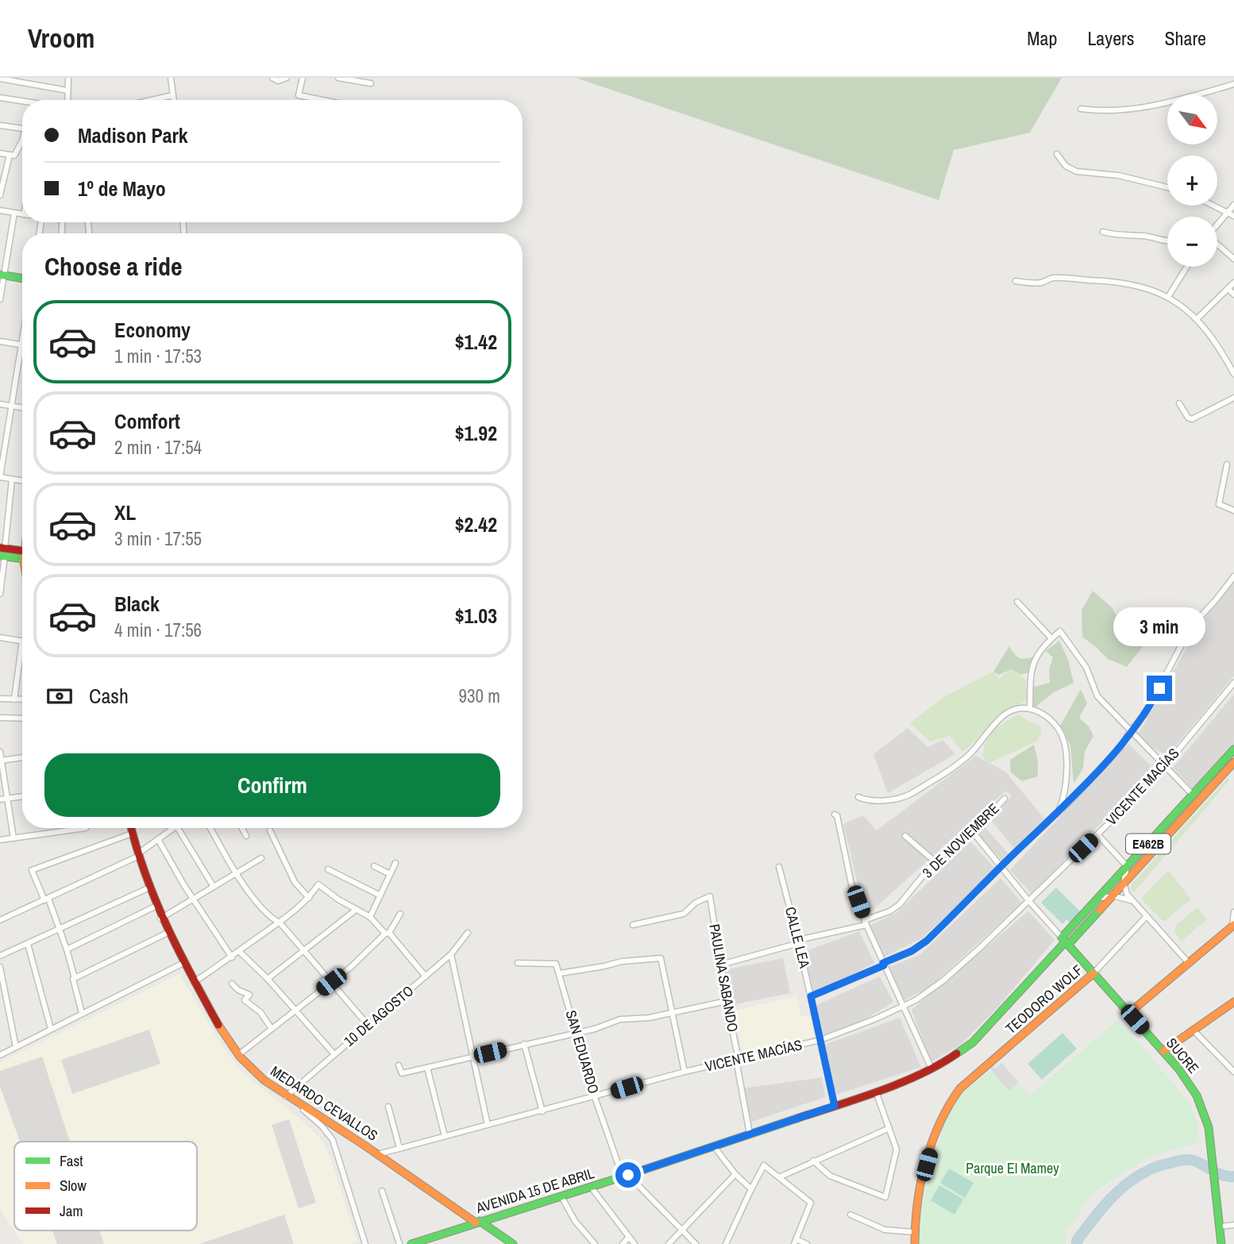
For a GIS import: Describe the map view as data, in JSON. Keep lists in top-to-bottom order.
{
  "streets": {
    "street": [
      "VICENTE MACÍAS",
      "3 DE NOVIEMBRE",
      "E462B",
      "CALLE LEA",
      "PAULINA SABANDO",
      "TEODORO WOLF",
      "10 DE AGOSTO",
      "SAN EDUARDO",
      "SUCRE",
      "MEDARDO CEVALLOS",
      "AVENIDA 15 DE ABRIL"
    ]
  },
  "crossings": [
    ["VICENTE MACÍAS", "CALLE LEA"],
    ["VICENTE MACÍAS", "PAULINA SABANDO"],
    ["VICENTE MACÍAS", "SAN EDUARDO"],
    ["VICENTE MACÍAS", "MEDARDO CEVALLOS"],
    ["3 DE NOVIEMBRE", "CALLE LEA"],
    ["3 DE NOVIEMBRE", "PAULINA SABANDO"],
    ["CALLE LEA", "AVENIDA 15 DE ABRIL"],
    ["PAULINA SABANDO", "AVENIDA 15 DE ABRIL"],
    ["TEODORO WOLF", "SUCRE"],
    ["10 DE AGOSTO", "MEDARDO CEVALLOS"],
    ["SAN EDUARDO", "AVENIDA 15 DE ABRIL"],
    ["SUCRE", "AVENIDA 15 DE ABRIL"],
    ["MEDARDO CEVALLOS", "AVENIDA 15 DE ABRIL"]
  ],
  "parks": ["Parque El Mamey"],
  "legend": ["Fast", "Slow", "Jam"],
  "north": "bottom right",
  "page": {
    "header": "Vroom",
    "nav": ["Map", "Layers", "Share"],
    "map_buttons": ["+", "−"],
    "banner": ["Madison Park", "1º de Mayo"],
    "heading": "Choose a ride",
    "list": [
      {
        "name": "Economy",
        "note": "1 min · 17:53",
        "value": "$1.42"
      },
      {
        "name": "Comfort",
        "note": "2 min · 17:54",
        "value": "$1.92"
      },
      {
        "name": "XL",
        "note": "3 min · 17:55",
        "value": "$2.42"
      },
      {
        "name": "Black",
        "note": "4 min · 17:56",
        "value": "$1.03"
      }
    ],
    "bubble": "3 min",
    "pay": ["Cash", "930 m"],
    "buttons": "Confirm"
  }
}
